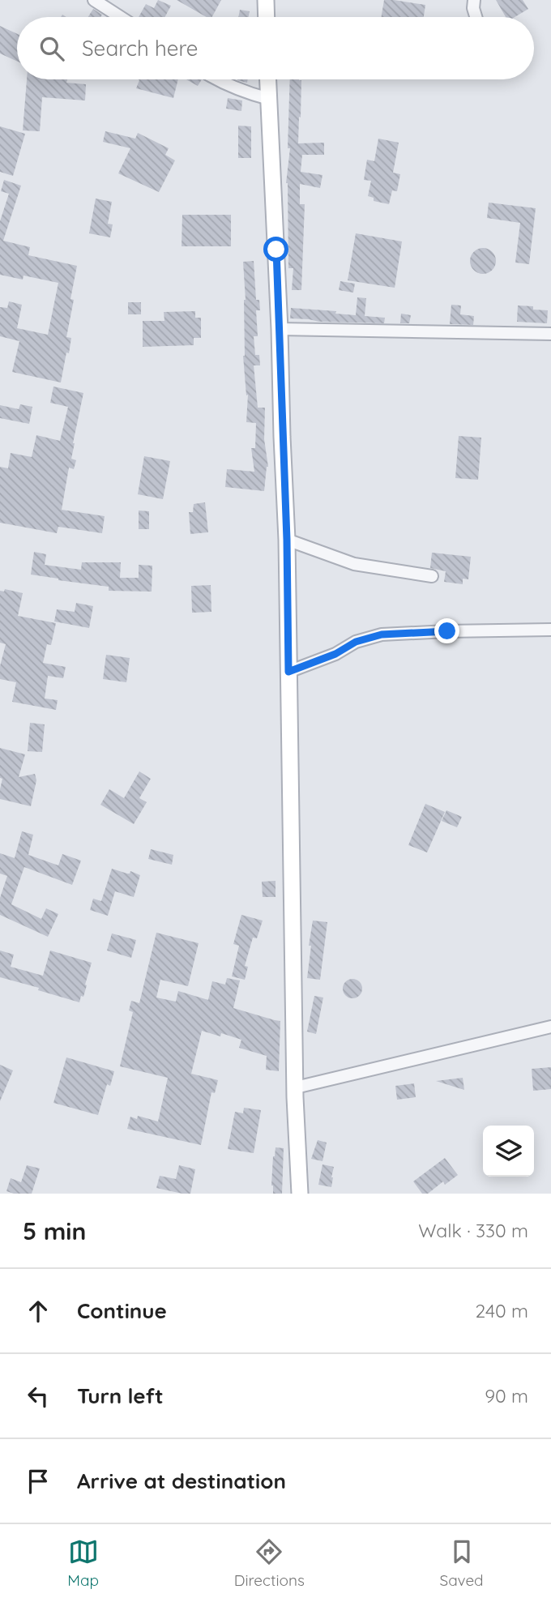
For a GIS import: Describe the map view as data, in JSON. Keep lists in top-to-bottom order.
{
  "page": {
    "search": "Search here",
    "heading": ["5 min", "Walk · 330 m"],
    "list": [
      ["Continue", "240 m"],
      ["Turn left", "90 m"],
      "Arrive at destination"
    ],
    "nav": ["Map", "Directions", "Saved"]
  }
}
